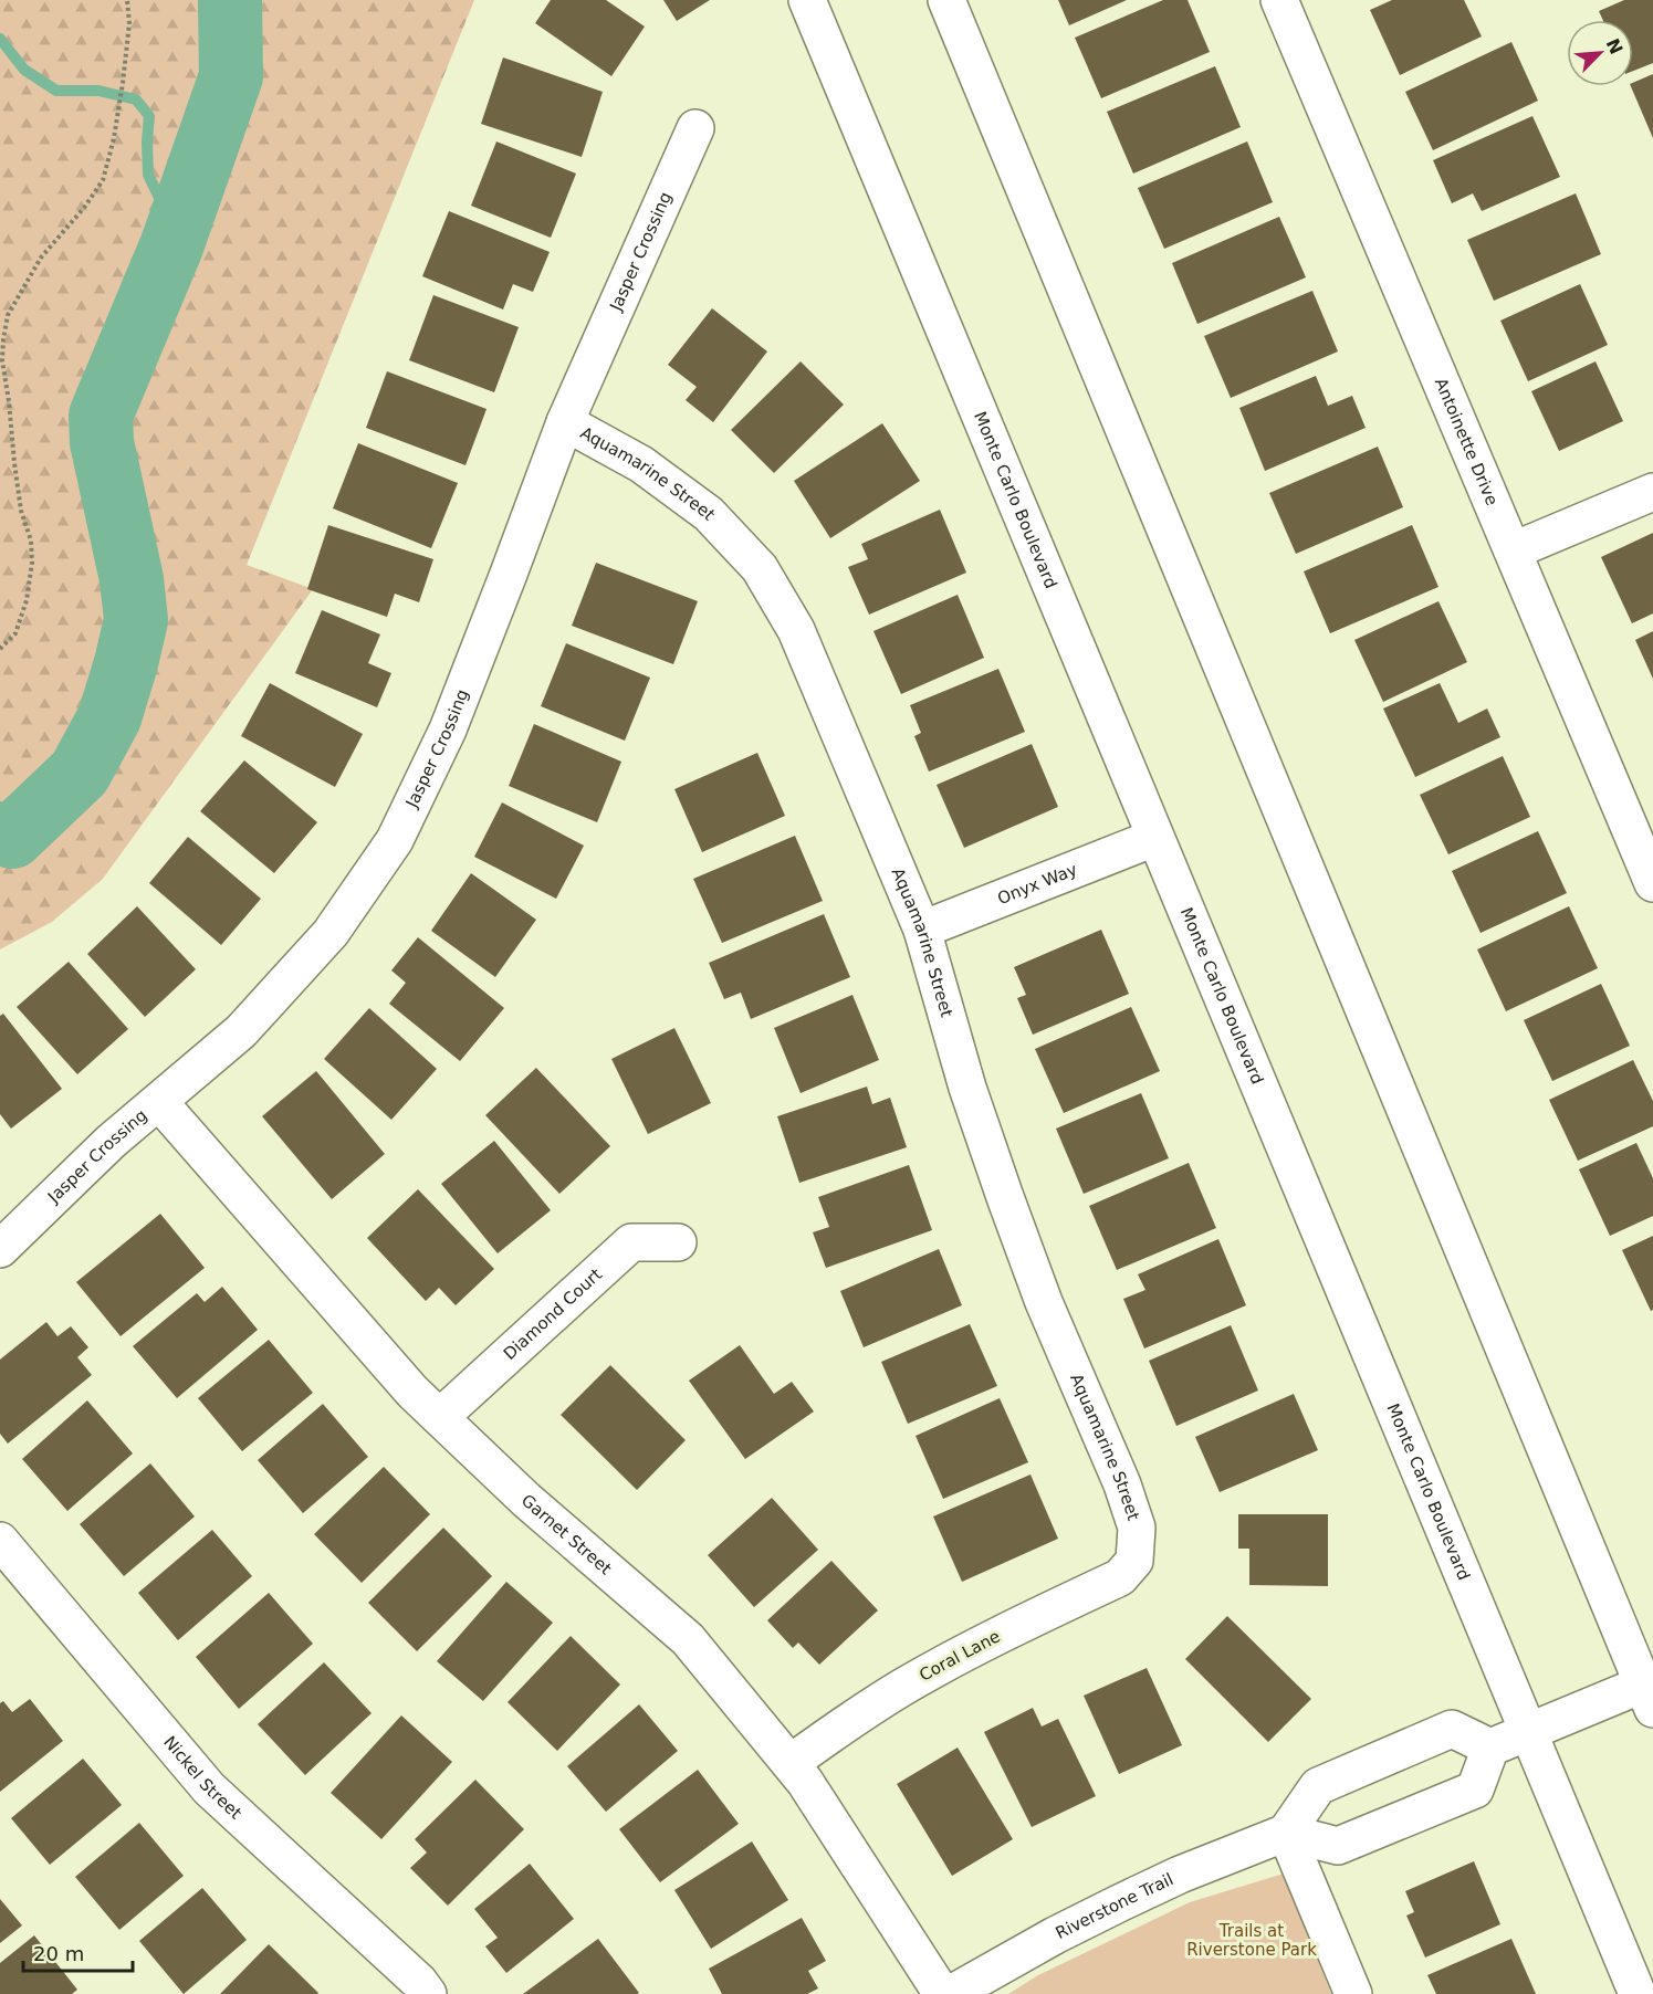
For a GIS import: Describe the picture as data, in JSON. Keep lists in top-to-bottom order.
{
  "streets": {
    "street": [
      "Jasper Crossing",
      "Antoinette Drive",
      "Aquamarine Street",
      "Monte Carlo Boulevard",
      "Onyx Way",
      "Diamond Court",
      "Garnet Street",
      "Coral Lane",
      "Nickel Street",
      "Riverstone Trail"
    ]
  },
  "crossings": [
    ["Jasper Crossing", "Aquamarine Street"],
    ["Jasper Crossing", "Garnet Street"],
    ["Aquamarine Street", "Onyx Way"],
    ["Aquamarine Street", "Coral Lane"],
    ["Monte Carlo Boulevard", "Onyx Way"],
    ["Diamond Court", "Garnet Street"],
    ["Garnet Street", "Coral Lane"]
  ],
  "parks": ["Trails at Riverstone Park"],
  "scale_bar": "20 m",
  "north": "top right"
}
